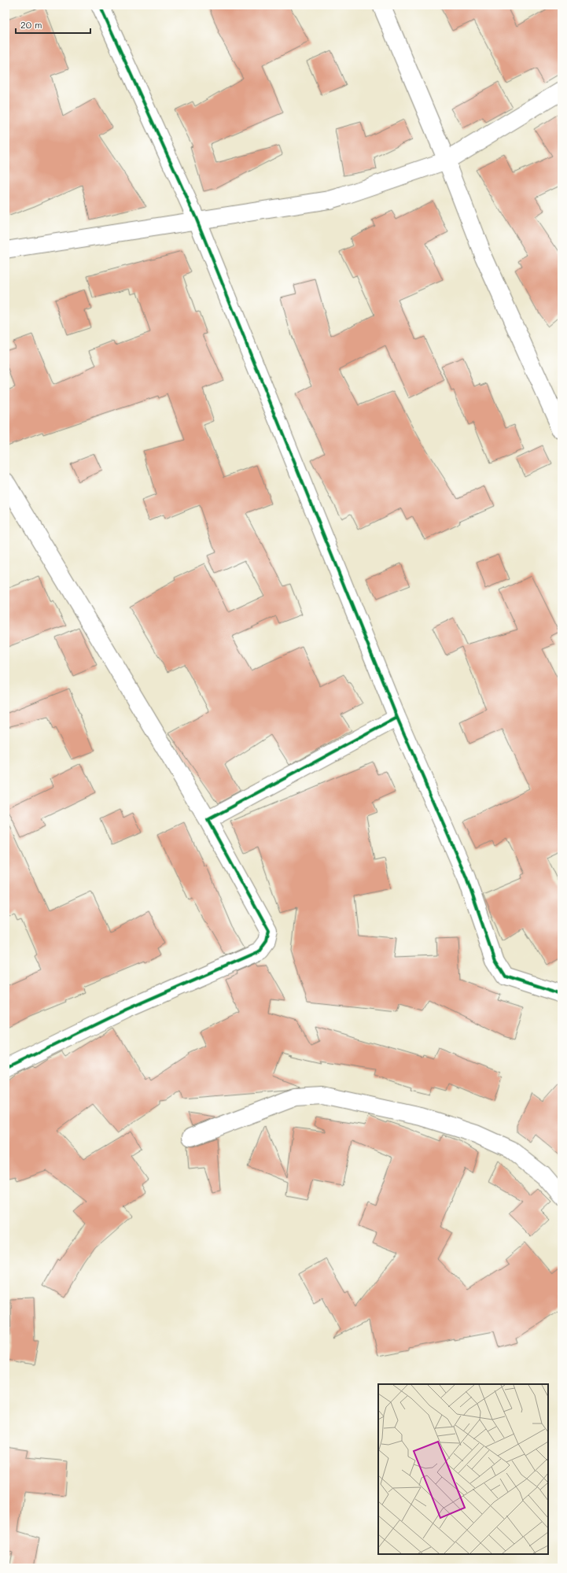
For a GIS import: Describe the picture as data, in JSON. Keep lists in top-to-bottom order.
{
  "scale_bar": "20 m"
}
